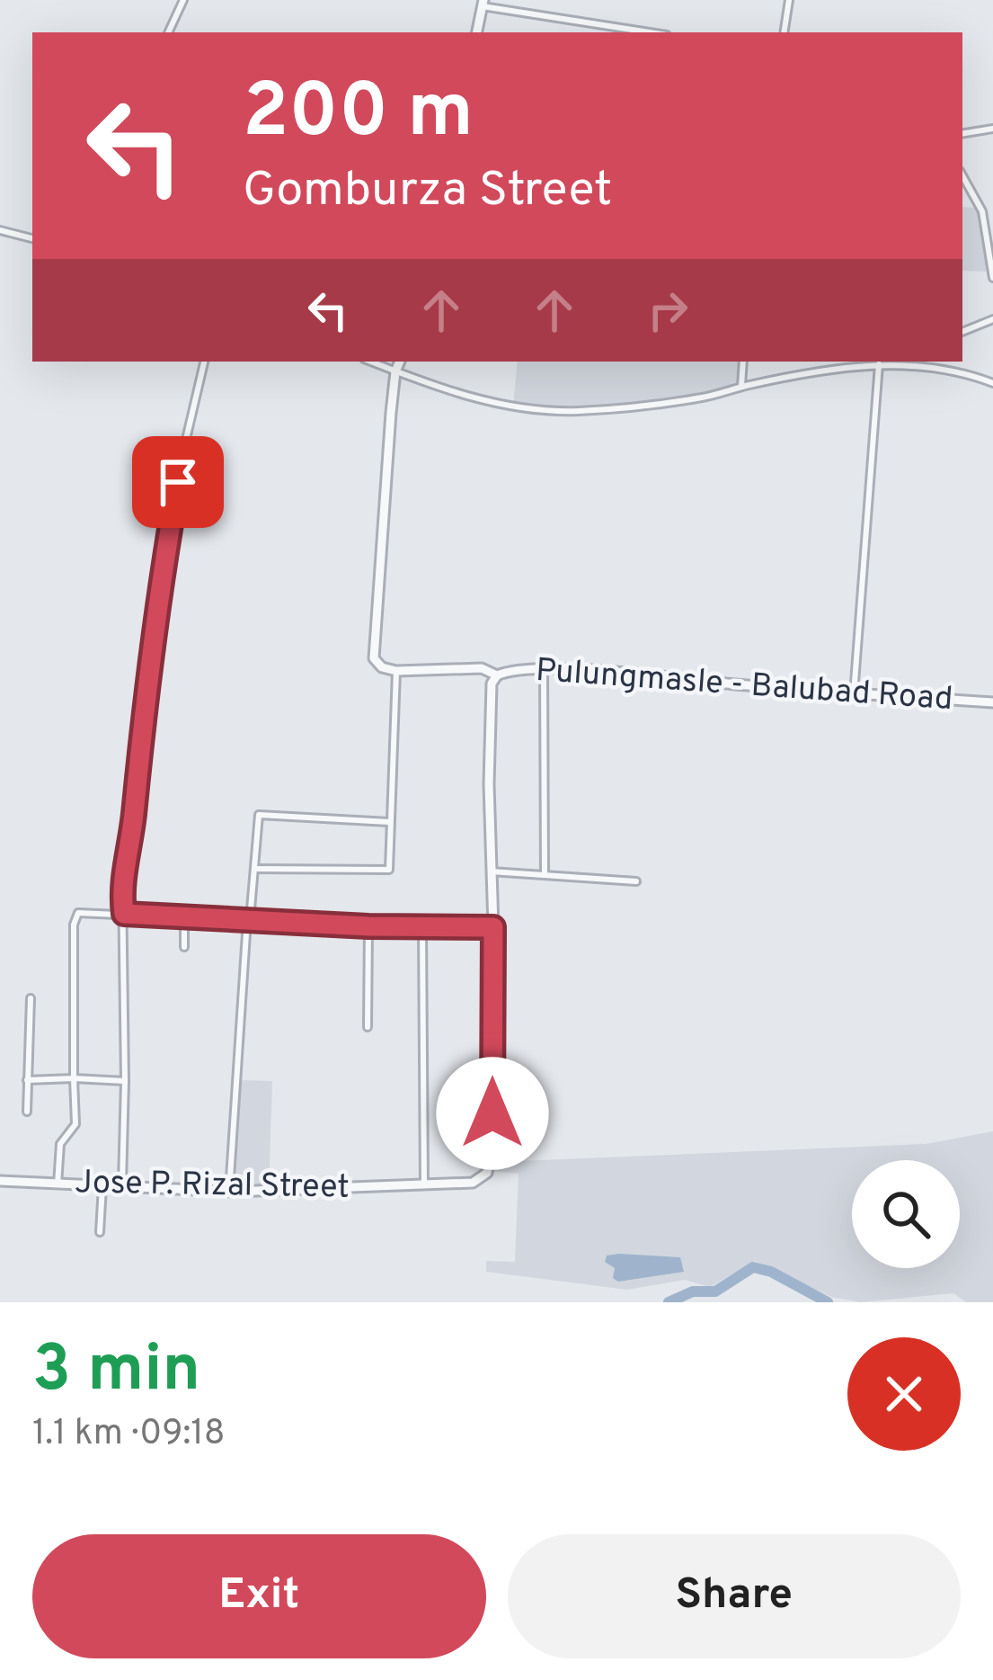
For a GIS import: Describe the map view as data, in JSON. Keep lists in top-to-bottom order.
{
  "streets": {
    "street": ["Pulungmasle - Balubad Road", "Jose P. Rizal Street"]
  },
  "crossings": [
    ["Pulungmasle - Balubad Road", "Jose P. Rizal Street"]
  ],
  "page": {
    "turn": ["200 m", "Gomburza Street"],
    "heading": ["3 min", "1.1 km · 09:18"],
    "buttons": ["Exit", "Share"]
  }
}
